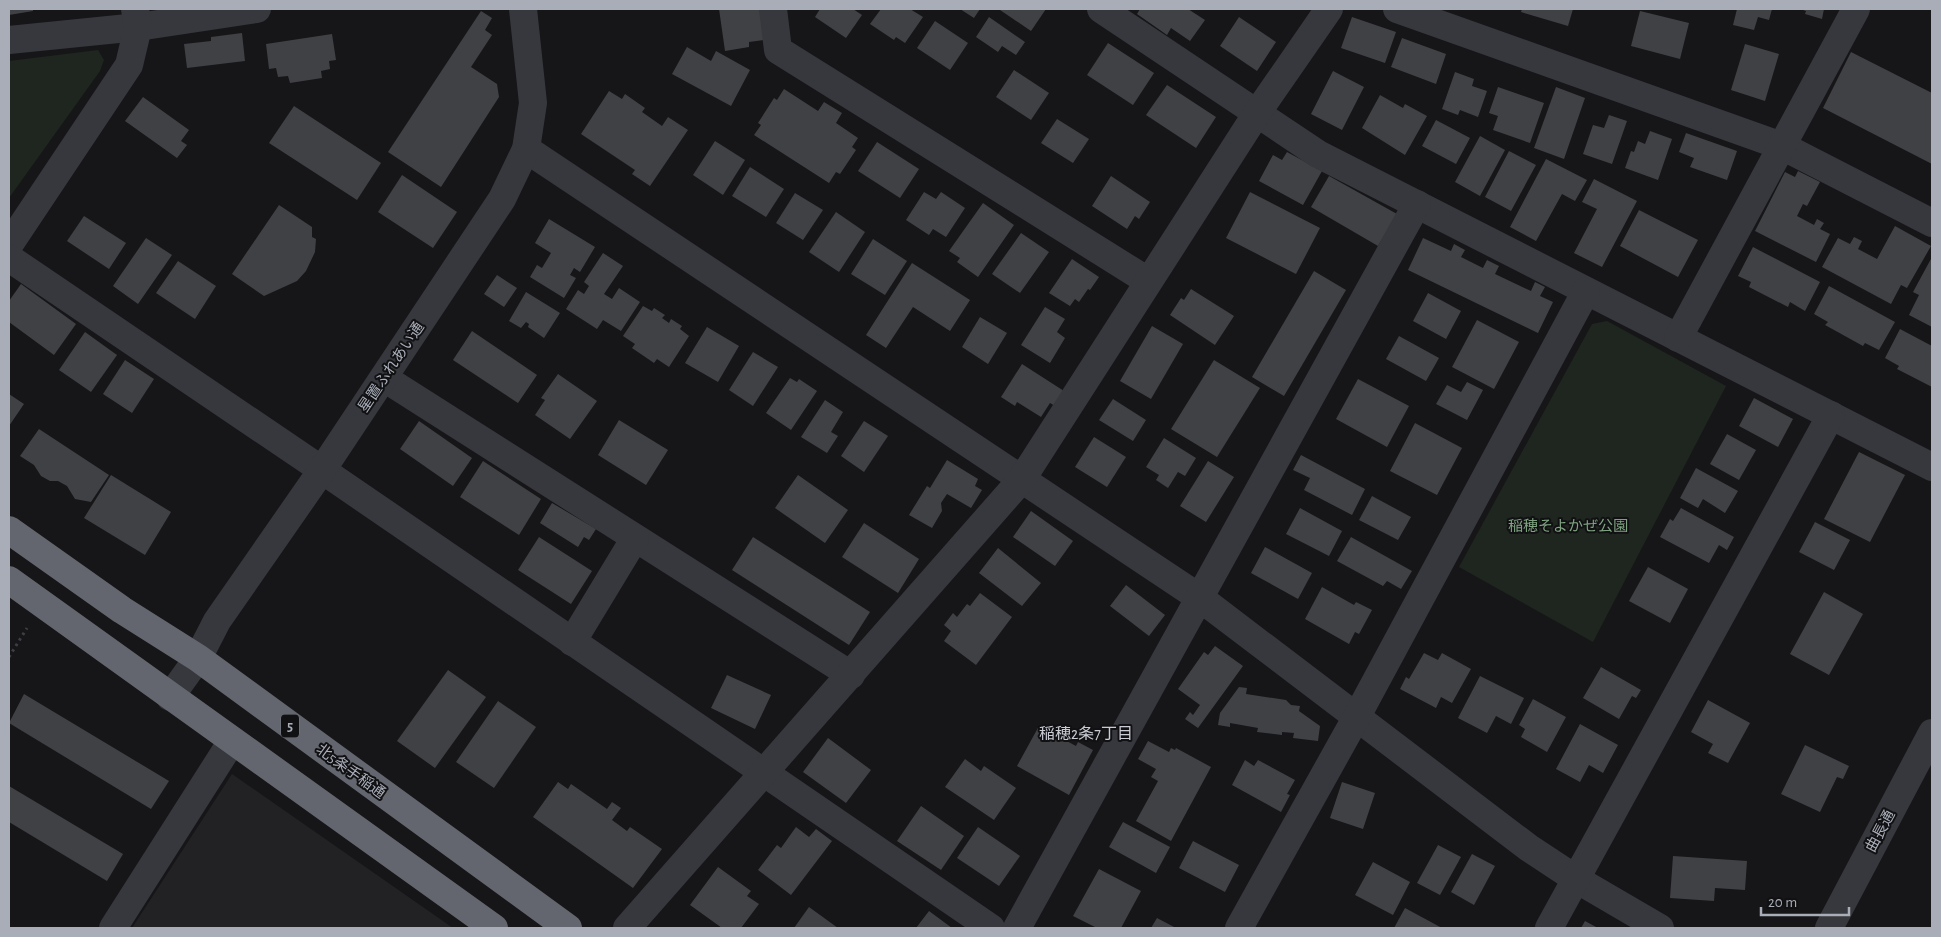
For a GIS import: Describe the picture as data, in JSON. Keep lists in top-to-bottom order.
{
  "streets": {
    "highway": ["5", "北5条手稲通"],
    "street": ["星置ふれあい通", "曲長通"]
  },
  "crossings": [
    ["星置ふれあい通", "北5条手稲通"]
  ],
  "districts": ["稲穂2条7丁目"],
  "parks": ["稲穂そよかぜ公園"],
  "scale_bar": "20 m"
}
